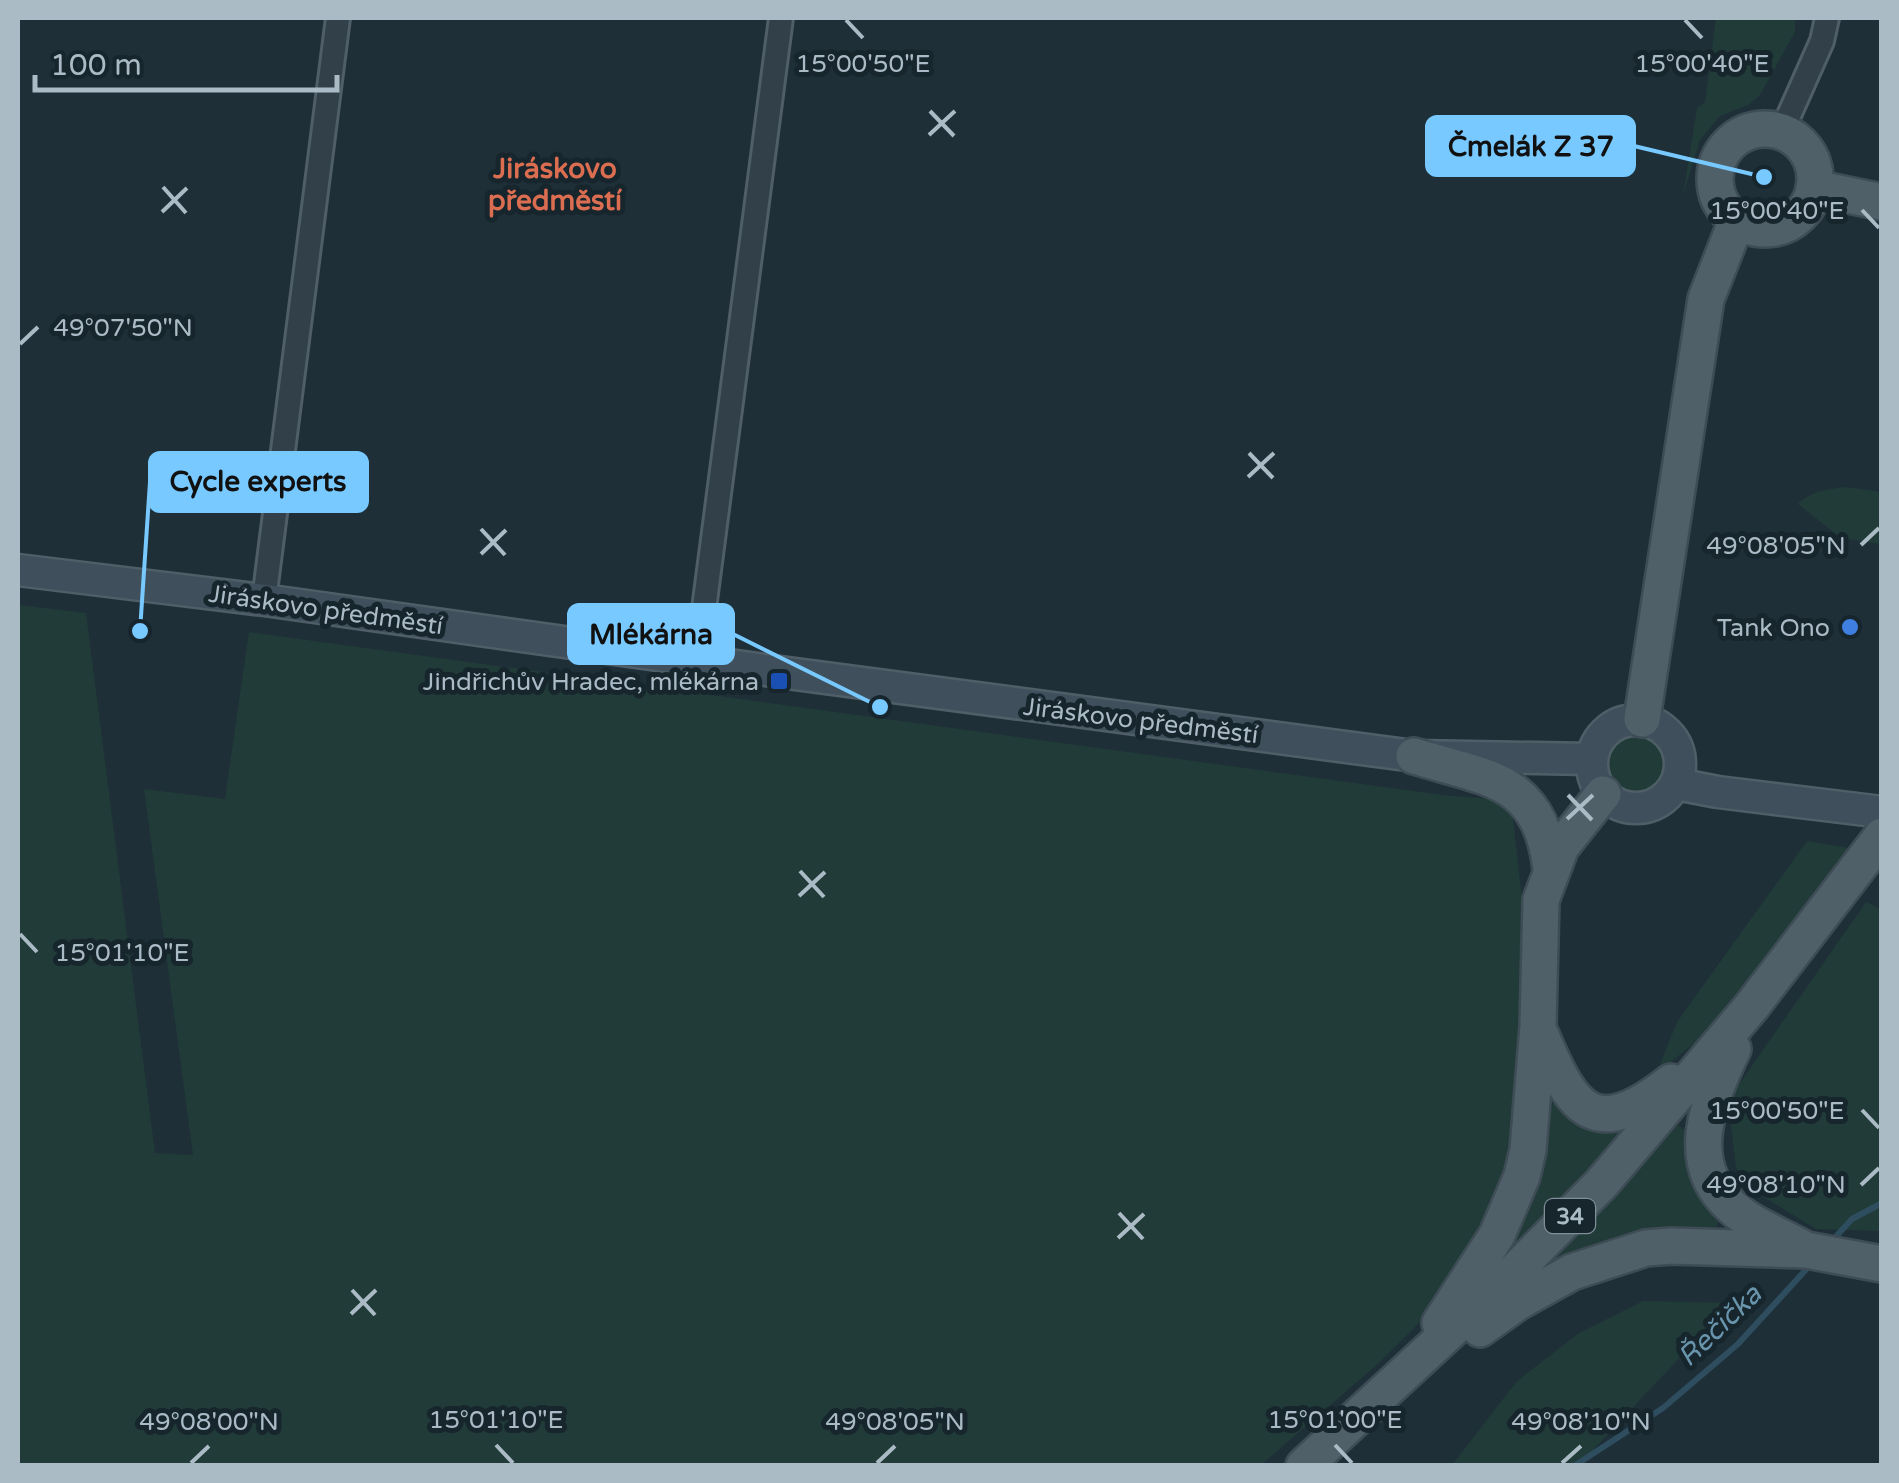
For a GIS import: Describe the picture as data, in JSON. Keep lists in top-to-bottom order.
{
  "streets": {
    "main road": ["Jiráskovo předměstí", "34"]
  },
  "districts": ["Jiráskovo předměstí"],
  "water": ["Řečička"],
  "places": {
    "other": [
      "Čmelák Z 37",
      "Tank Ono",
      "Cycle experts",
      "Mlékárna"
    ],
    "transit": ["Jindřichův Hradec, mlékárna"]
  },
  "scale_bar": "100 m",
  "coordinates": [
    "15°00'50\"E",
    "15°00'40\"E",
    "49°07'50\"N",
    "49°08'05\"N",
    "15°01'10\"E",
    "49°08'10\"N",
    "15°01'00\"E",
    "49°08'00\"N"
  ]
}
